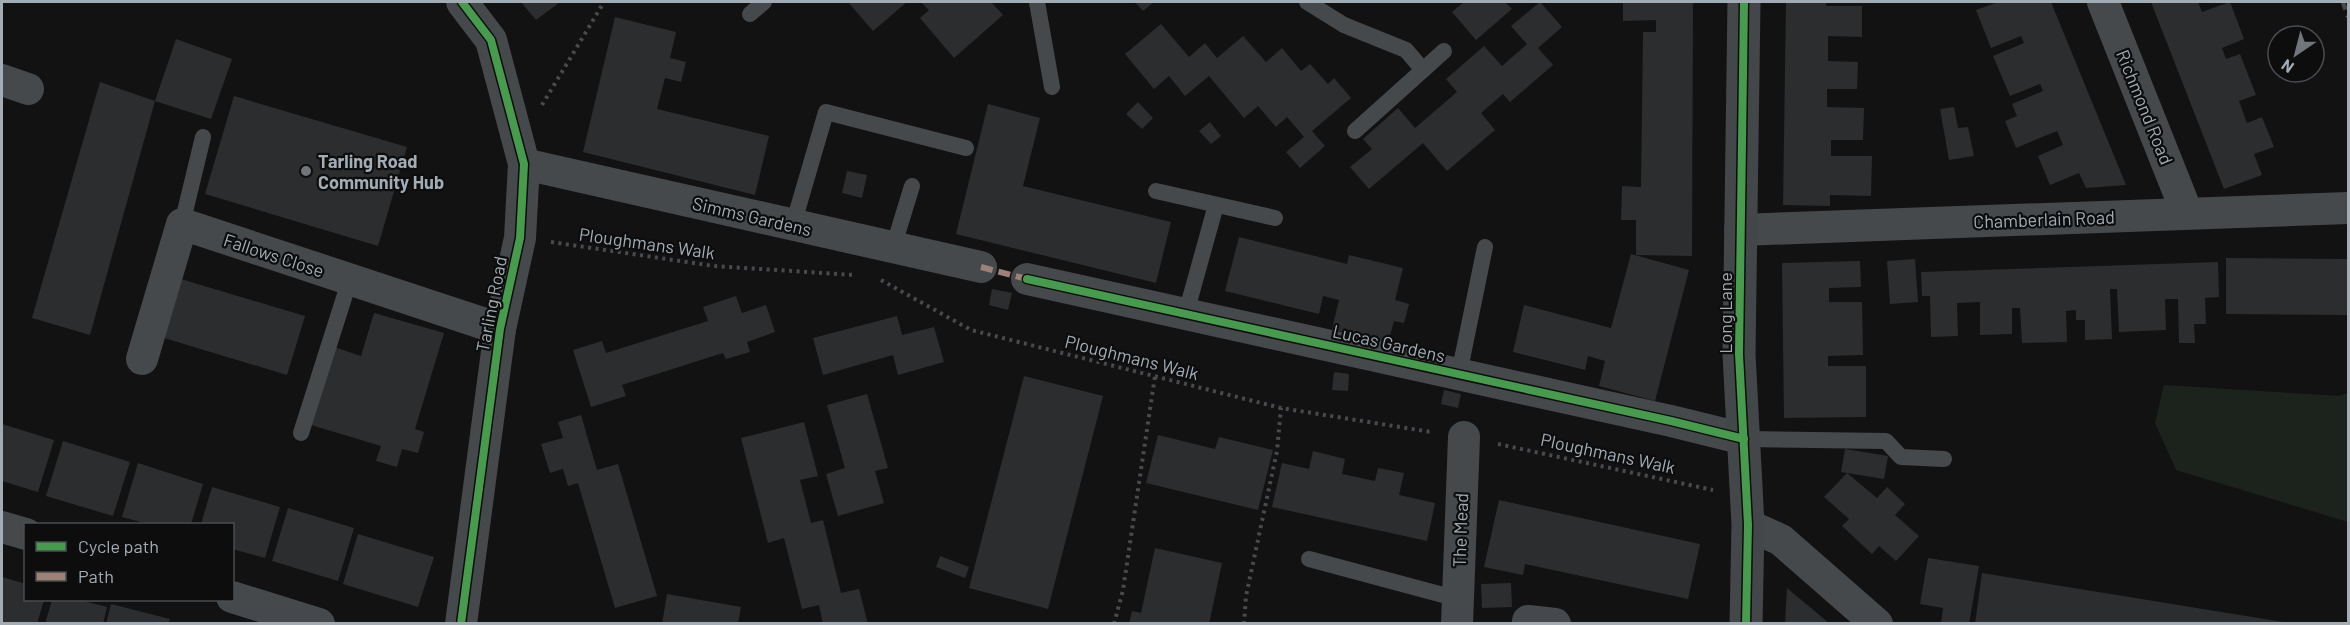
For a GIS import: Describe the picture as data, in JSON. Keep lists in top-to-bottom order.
{
  "streets": {
    "street": [
      "Richmond Road",
      "Simms Gardens",
      "Chamberlain Road",
      "Fallows Close",
      "Tarling Road",
      "Long Lane",
      "Lucas Gardens",
      "The Mead"
    ],
    "path": ["Ploughmans Walk"]
  },
  "crossings": [
    ["Richmond Road", "Chamberlain Road"],
    ["Simms Gardens", "Tarling Road"],
    ["Chamberlain Road", "Long Lane"],
    ["Ploughmans Walk", "Tarling Road"],
    ["Ploughmans Walk", "Long Lane"],
    ["Ploughmans Walk", "The Mead"],
    ["Fallows Close", "Tarling Road"],
    ["Long Lane", "Lucas Gardens"]
  ],
  "places": ["Tarling Road Community Hub"],
  "legend": ["Cycle path", "Path"],
  "north": "bottom left"
}
